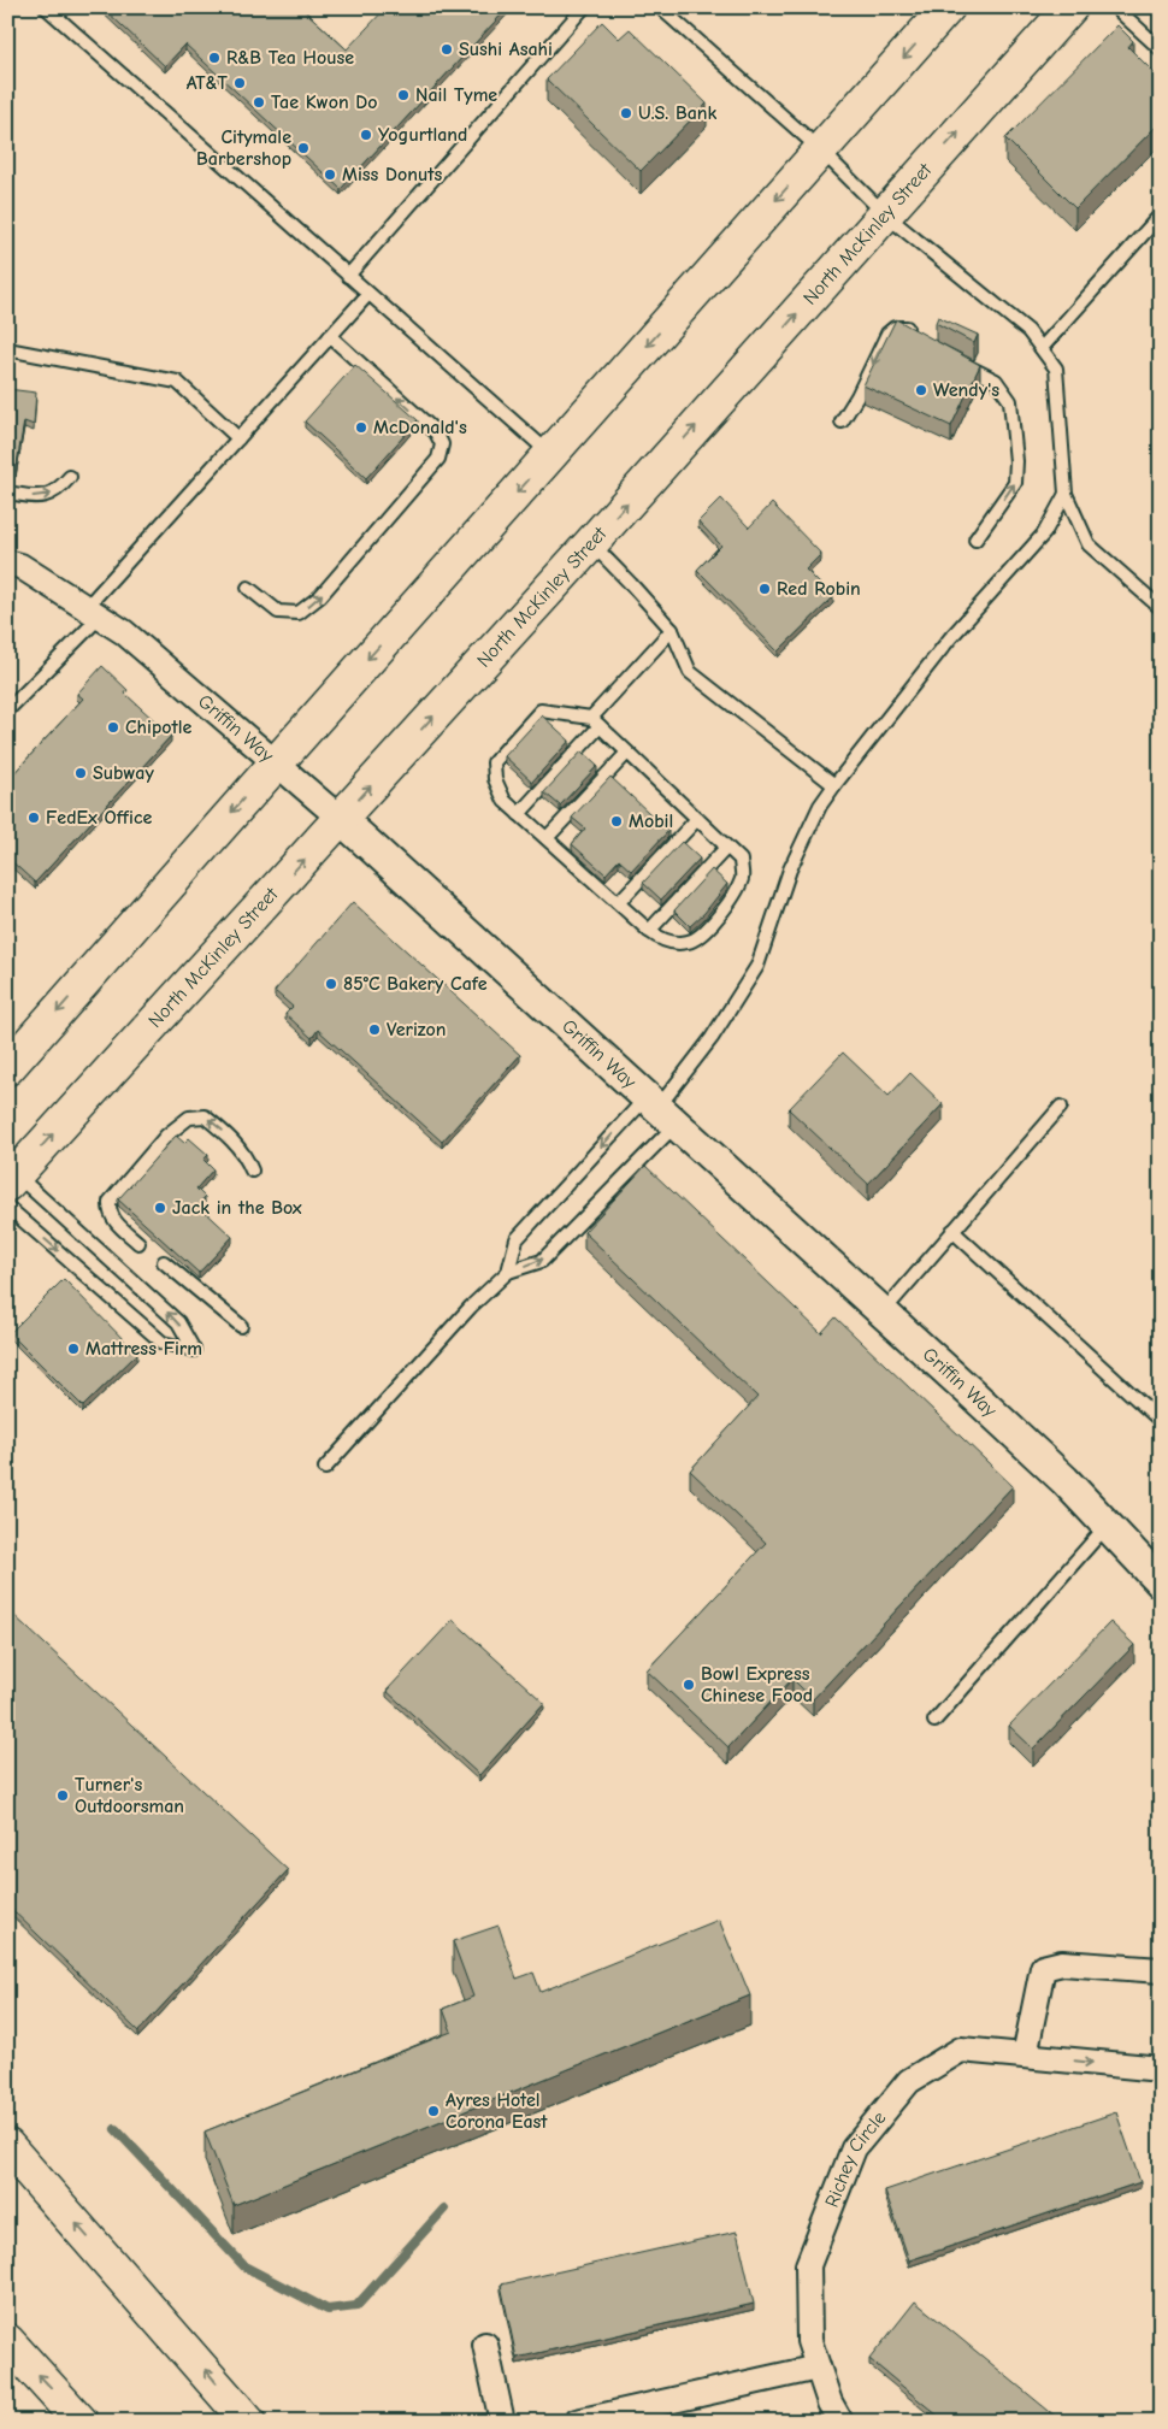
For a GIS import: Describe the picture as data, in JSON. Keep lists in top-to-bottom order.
{
  "streets": {
    "main road": ["North McKinley Street"],
    "street": ["Griffin Way", "Richey Circle"]
  },
  "crossings": [
    ["North McKinley Street", "Griffin Way"]
  ],
  "places": [
    "Sushi Asahi",
    "R&B Tea House",
    "AT&T",
    "Nail Tyme",
    "Tae Kwon Do",
    "U.S. Bank",
    "Yogurtland",
    "Citymale Barbershop",
    "Miss Donuts",
    "Wendy's",
    "McDonald's",
    "Red Robin",
    "Chipotle",
    "Subway",
    "FedEx Office",
    "Mobil",
    "85°C Bakery Cafe",
    "Verizon",
    "Jack in the Box",
    "Mattress Firm",
    "Bowl Express Chinese Food",
    "Turner's Outdoorsman",
    "Ayres Hotel Corona East"
  ]
}
